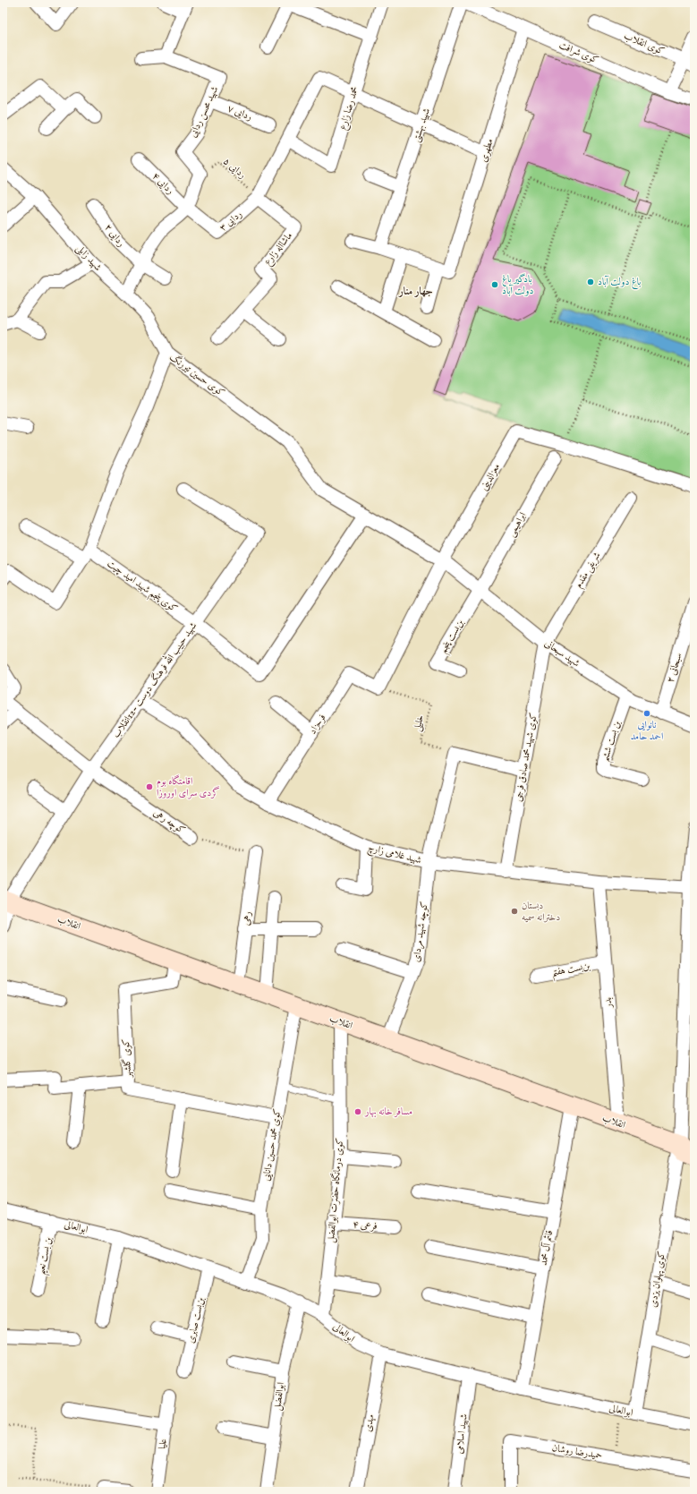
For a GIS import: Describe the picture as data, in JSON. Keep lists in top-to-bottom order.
{
  "streets": {
    "main road": ["انقلاب"],
    "street": [
      "کوی انقلاب",
      "کوی شرافت",
      "محمد رضا زارع",
      "شهید محسن ردایی",
      "ردایی ۷",
      "شهید بهشتی",
      "مطهری",
      "ردایی ۴",
      "ردایی ۳",
      "ردایی ۲",
      "ماشااله زارع",
      "شهید زابلی",
      "کوی حسین تیررنگ",
      "معزالدینی",
      "ابراهیمی",
      "شریفی مقدم",
      "کوی پنجم شهید امید چیت",
      "بن‌بست پنجم",
      "شهید سبحانی",
      "سبحانی ۲",
      "شهید حبیب الله فرهنگ دوست -12انقلاب",
      "فرحزاد",
      "بن بست ششم",
      "کوی شهید محمد صادق فرجی",
      "کوچه رهی",
      "شهید غلامی زارچ",
      "رهی",
      "کوچه شهید مردای",
      "بن‌بست هفتم",
      "بدر",
      "کوی گلشهر",
      "کوی محمد حسین دانایی",
      "کوی درمانگاه حضرت ابوالفضل",
      "فرعی ۴",
      "ابوالعالی",
      "قائم آل محمد",
      "بن بست نعیم",
      "کوی پهلوان یزدی",
      "بن‌بست صابری",
      "ابوالفضل",
      "مهدی",
      "شهید اسلامی",
      "علیا",
      "حمیدرضا روشان"
    ],
    "path": ["ردایی ۵", "خلیلی"]
  },
  "crossings": [
    ["کوی شرافت", "شهید بهشتی"],
    ["کوی شرافت", "مطهری"],
    ["شهید محسن ردایی", "ردایی ۷"],
    ["شهید محسن ردایی", "ردایی ۵"],
    ["ردایی ۵", "ردایی ۳"],
    ["ردایی ۵", "ماشااله زارع"],
    ["ردایی ۴", "ردایی ۳"],
    ["ردایی ۳", "ماشااله زارع"],
    ["شهید زابلی", "کوی حسین تیررنگ"],
    ["کوی حسین تیررنگ", "معزالدینی"],
    ["کوی حسین تیررنگ", "کوی پنجم شهید امید چیت"],
    ["کوی حسین تیررنگ", "شهید سبحانی"],
    ["معزالدینی", "شهید سبحانی"],
    ["معزالدینی", "خلیلی"],
    ["معزالدینی", "فرحزاد"],
    ["ابراهیمی", "بن‌بست پنجم"],
    ["ابراهیمی", "شهید سبحانی"],
    ["شریفی مقدم", "شهید سبحانی"],
    ["شریفی مقدم", "کوی شهید محمد صادق فرجی"],
    ["کوی پنجم شهید امید چیت", "شهید حبیب الله فرهنگ دوست -12انقلاب"],
    ["بن‌بست پنجم", "شهید سبحانی"],
    ["شهید سبحانی", "سبحانی ۲"],
    ["شهید سبحانی", "بن بست ششم"],
    ["شهید سبحانی", "کوی شهید محمد صادق فرجی"],
    ["شهید حبیب الله فرهنگ دوست -12انقلاب", "کوچه رهی"],
    ["شهید حبیب الله فرهنگ دوست -12انقلاب", "شهید غلامی زارچ"],
    ["شهید حبیب الله فرهنگ دوست -12انقلاب", "انقلاب"],
    ["خلیلی", "فرحزاد"],
    ["خلیلی", "کوچه شهید مردای"],
    ["فرحزاد", "شهید غلامی زارچ"],
    ["کوی شهید محمد صادق فرجی", "شهید غلامی زارچ"],
    ["کوچه رهی", "رهی"],
    ["شهید غلامی زارچ", "کوچه شهید مردای"],
    ["شهید غلامی زارچ", "بدر"],
    ["شهید غلامی زارچ", "کوی پهلوان یزدی"],
    ["رهی", "انقلاب"],
    ["انقلاب", "کوچه شهید مردای"],
    ["انقلاب", "بدر"],
    ["انقلاب", "کوی گلشهر"],
    ["انقلاب", "کوی محمد حسین دانایی"],
    ["انقلاب", "کوی درمانگاه حضرت ابوالفضل"],
    ["انقلاب", "قائم آل محمد"],
    ["انقلاب", "کوی پهلوان یزدی"],
    ["بن‌بست هفتم", "بدر"],
    ["کوی گلشهر", "کوی محمد حسین دانایی"],
    ["کوی محمد حسین دانایی", "ابوالعالی"],
    ["کوی درمانگاه حضرت ابوالفضل", "فرعی ۴"],
    ["کوی درمانگاه حضرت ابوالفضل", "ابوالعالی"],
    ["ابوالعالی", "قائم آل محمد"],
    ["ابوالعالی", "بن بست نعیم"],
    ["ابوالعالی", "کوی پهلوان یزدی"],
    ["ابوالعالی", "بن‌بست صابری"],
    ["ابوالعالی", "ابوالفضل"],
    ["ابوالعالی", "مهدی"],
    ["ابوالعالی", "شهید اسلامی"]
  ],
  "districts": ["جهار منار"],
  "places": [
    "باغ دولت آباد",
    "بادگیر باغ دولت آباد",
    "نانوایی احمد حامد",
    "اقامتگاه بوم گردی سرای اوروزا",
    "دبستان دخترانه سمیه",
    "مسافر خانه بهار"
  ]
}
